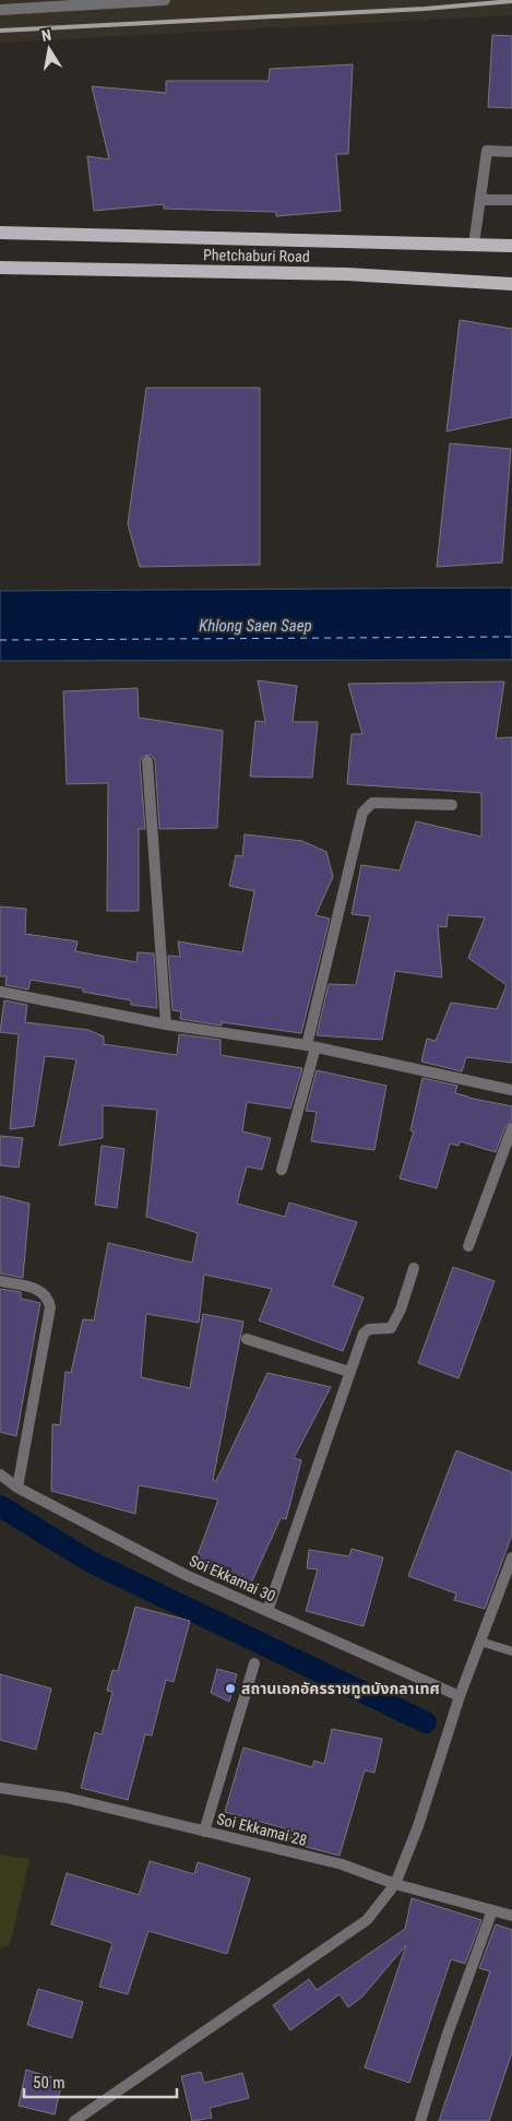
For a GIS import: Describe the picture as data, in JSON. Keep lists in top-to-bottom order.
{
  "streets": {
    "main road": ["Phetchaburi Road"],
    "street": ["Soi Ekkamai 30", "Soi Ekkamai 28"]
  },
  "water": ["Khlong Saen Saep"],
  "places": ["สถานเอกอัครราชทูตบังกลาเทศ"],
  "scale_bar": "50 m",
  "north": "top"
}
